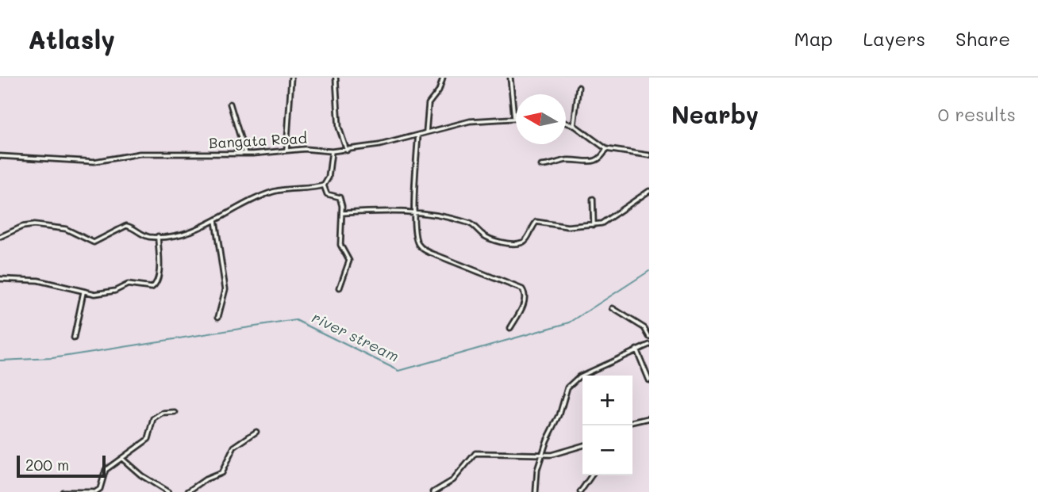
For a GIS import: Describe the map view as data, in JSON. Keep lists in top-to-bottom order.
{
  "streets": {
    "street": ["Bangata Road"]
  },
  "water": ["river stream"],
  "scale_bar": "200 m",
  "north": "left",
  "page": {
    "header": "Atlasly",
    "nav": ["Map", "Layers", "Share"],
    "heading": ["Nearby", "0 results"],
    "map_buttons": ["+", "−"],
    "scale": "200 m"
  }
}
